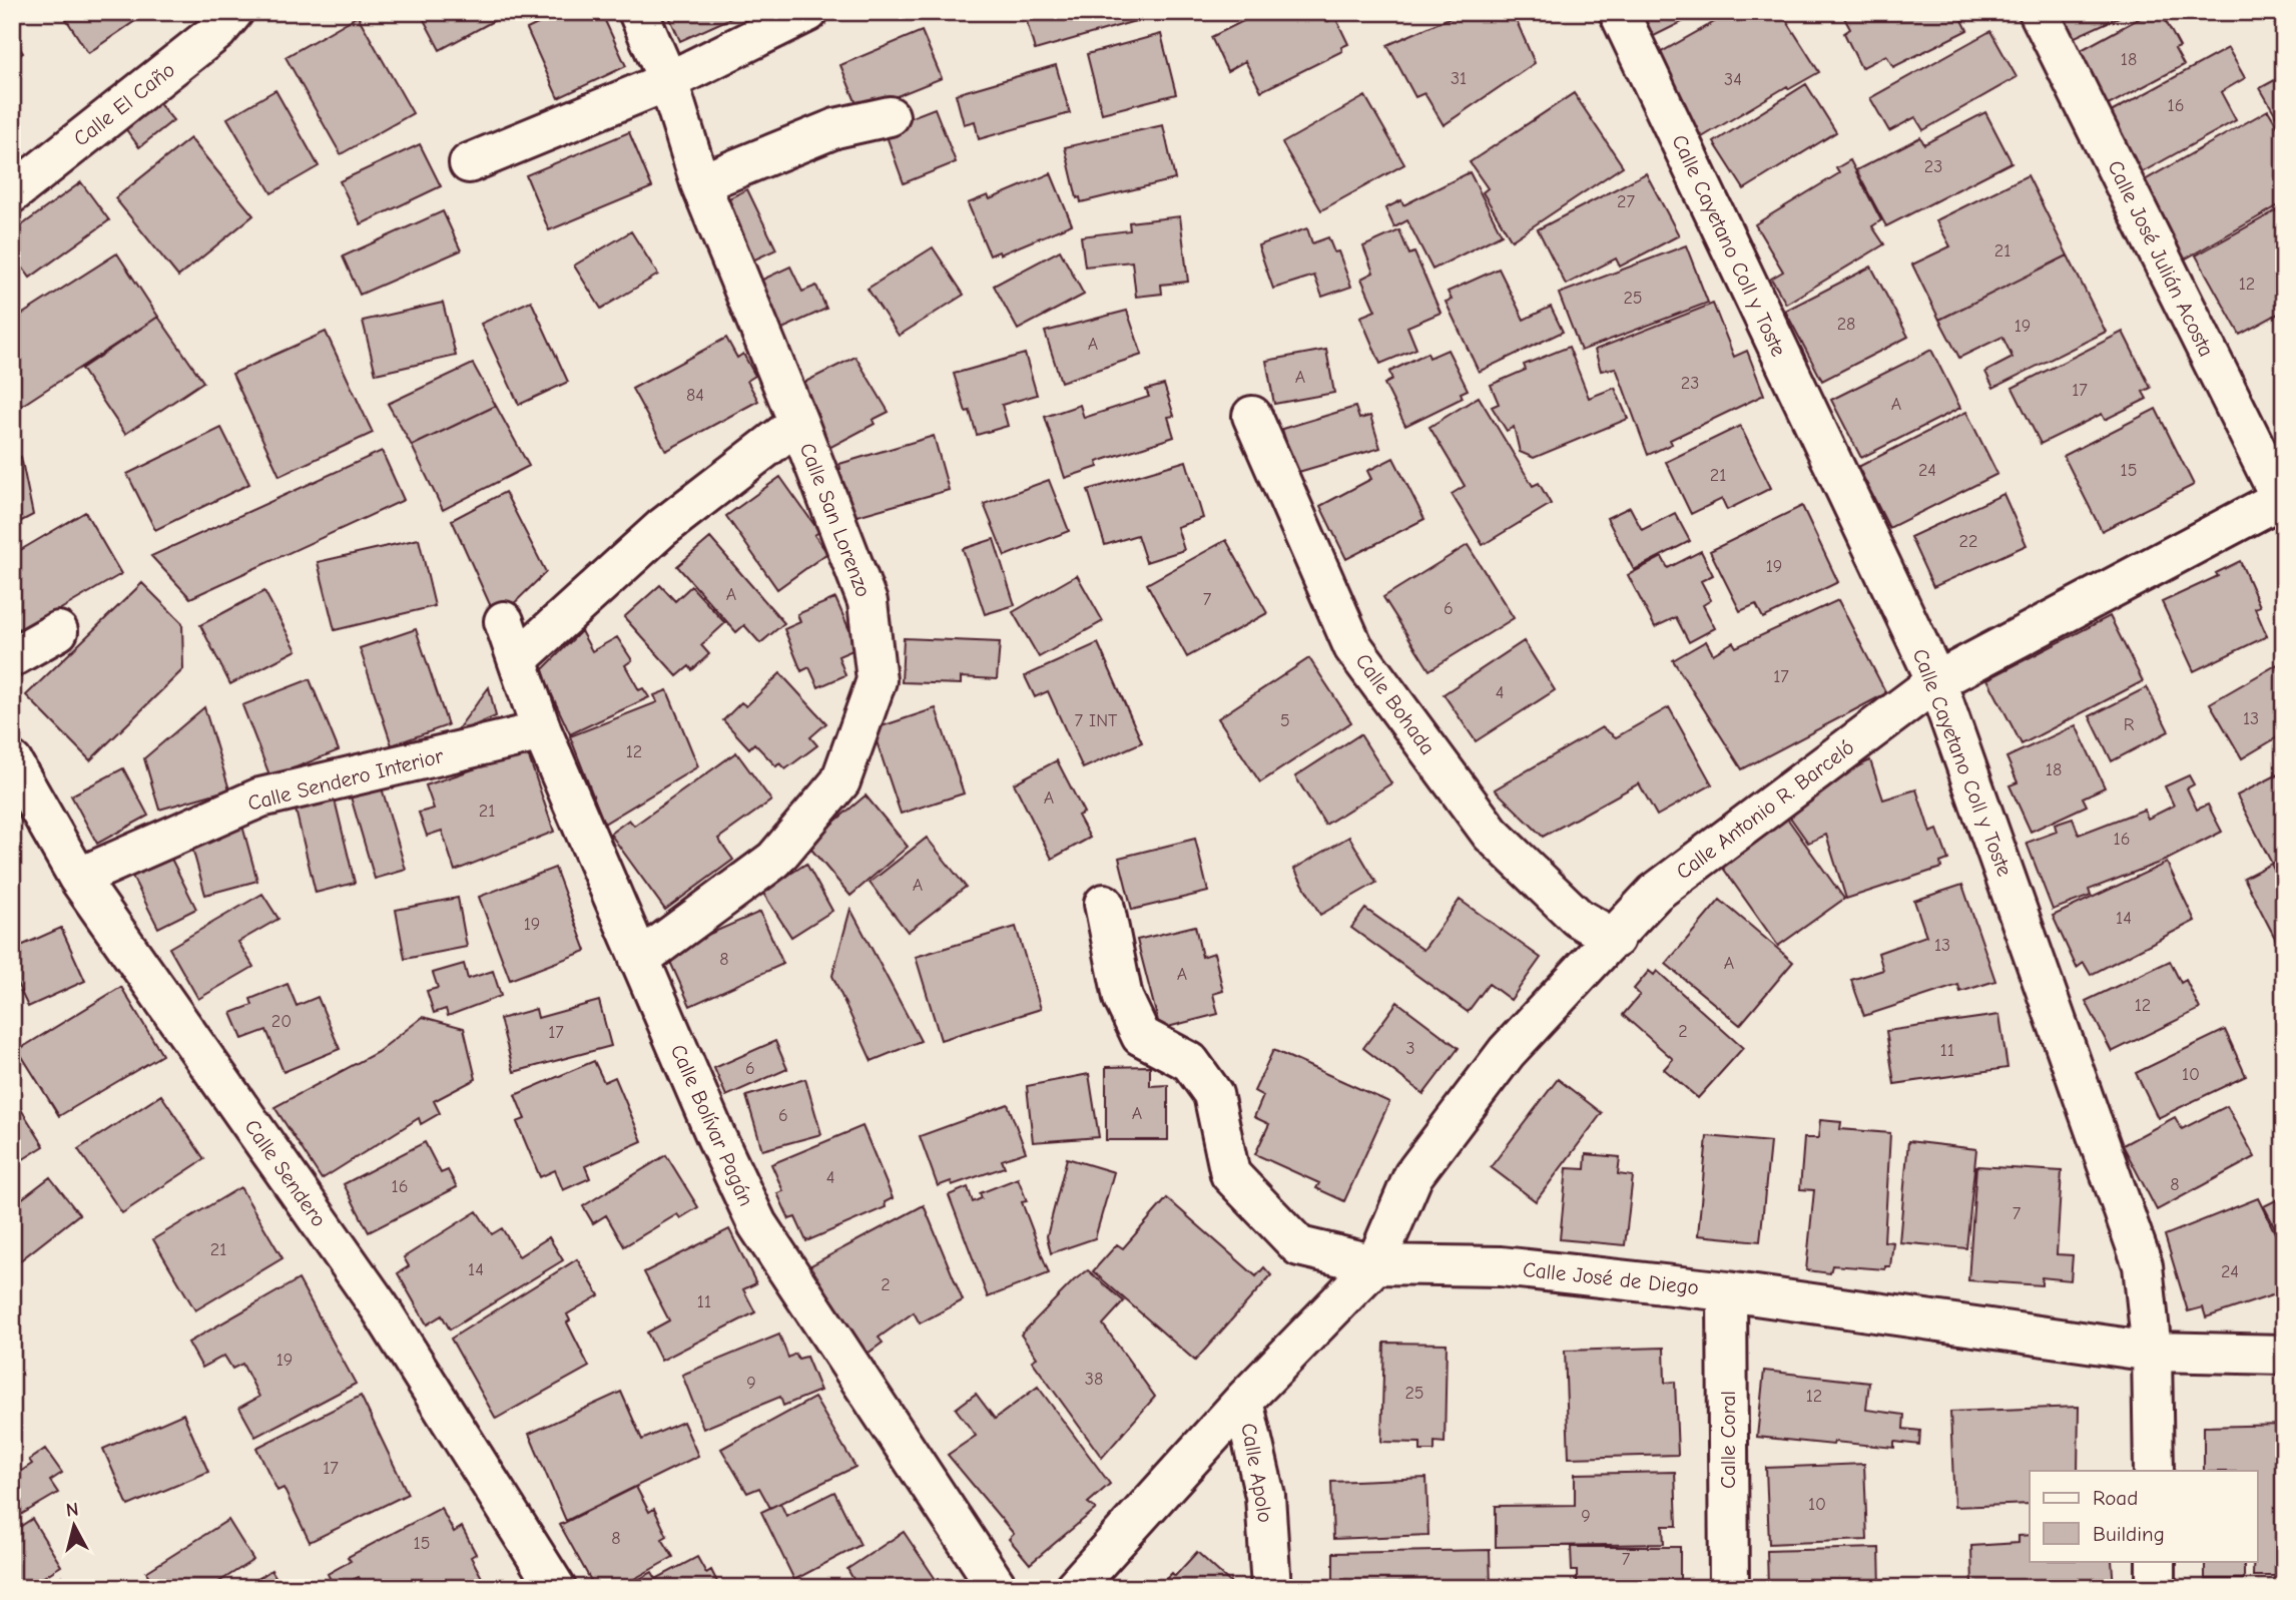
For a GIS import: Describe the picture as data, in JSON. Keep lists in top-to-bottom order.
{
  "streets": {
    "street": [
      "Calle El Caño",
      "Calle Cayetano Coll y Toste",
      "Calle José Julián Acosta",
      "Calle San Lorenzo",
      "Calle Bohada",
      "Calle Sendero Interior",
      "Calle Antonio R. Barceló",
      "Calle Bolívar Pagán",
      "Calle Sendero",
      "Calle José de Diego",
      "Calle Coral",
      "Calle Apolo"
    ]
  },
  "crossings": [
    ["Calle Cayetano Coll y Toste", "Calle Antonio R. Barceló"],
    ["Calle Cayetano Coll y Toste", "Calle José de Diego"],
    ["Calle José Julián Acosta", "Calle Antonio R. Barceló"],
    ["Calle San Lorenzo", "Calle Bolívar Pagán"],
    ["Calle Bohada", "Calle Antonio R. Barceló"],
    ["Calle Sendero Interior", "Calle Bolívar Pagán"],
    ["Calle Sendero Interior", "Calle Sendero"],
    ["Calle Antonio R. Barceló", "Calle José de Diego"],
    ["Calle José de Diego", "Calle Coral"]
  ],
  "house_numbers": [
    "18",
    "31",
    "34",
    "16",
    "23",
    "27",
    "21",
    "12",
    "25",
    "28",
    "19",
    "A",
    "A",
    "23",
    "17",
    "84",
    "A",
    "24",
    "15",
    "21",
    "22",
    "19",
    "A",
    "7",
    "6",
    "17",
    "4",
    "13",
    "7 INT",
    "5",
    "R",
    "12",
    "18",
    "A",
    "21",
    "16",
    "A",
    "14",
    "19",
    "13",
    "8",
    "A",
    "A",
    "12",
    "20",
    "2",
    "17",
    "3",
    "11",
    "6",
    "10",
    "A",
    "6",
    "4",
    "8",
    "16",
    "7",
    "21",
    "14",
    "24",
    "2",
    "11",
    "19",
    "38",
    "9",
    "25",
    "12",
    "17",
    "10",
    "9",
    "8",
    "15",
    "7"
  ],
  "legend": ["Road", "Building"],
  "north": "top"
}
